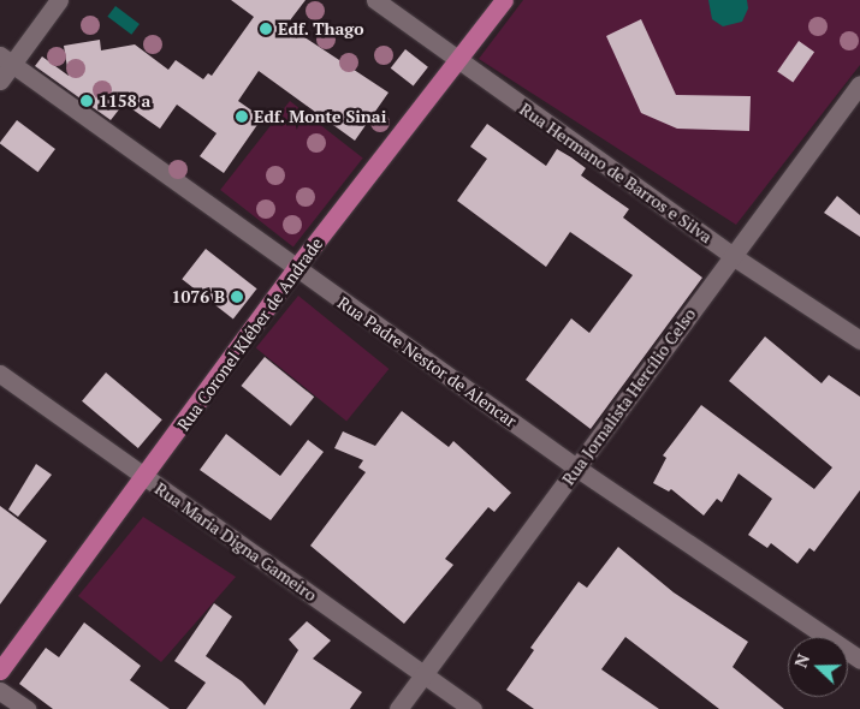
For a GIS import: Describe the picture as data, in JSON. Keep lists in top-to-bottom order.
{
  "streets": {
    "main road": ["Rua Coronel Kléber de Andrade"],
    "street": [
      "Rua Hermano de Barros e Silva",
      "Rua Padre Nestor de Alencar",
      "Rua Jornalista Hercílio Celso",
      "Rua Maria Digna Gameiro"
    ]
  },
  "crossings": [
    ["Rua Hermano de Barros e Silva", "Rua Coronel Kléber de Andrade"],
    ["Rua Hermano de Barros e Silva", "Rua Jornalista Hercílio Celso"],
    ["Rua Coronel Kléber de Andrade", "Rua Padre Nestor de Alencar"],
    ["Rua Coronel Kléber de Andrade", "Rua Maria Digna Gameiro"],
    ["Rua Padre Nestor de Alencar", "Rua Jornalista Hercílio Celso"],
    ["Rua Jornalista Hercílio Celso", "Rua Maria Digna Gameiro"]
  ],
  "places": [
    "Edf. Thago",
    "1158 a",
    "Edf. Monte Sinai",
    "1076 B"
  ],
  "north": "left"
}
